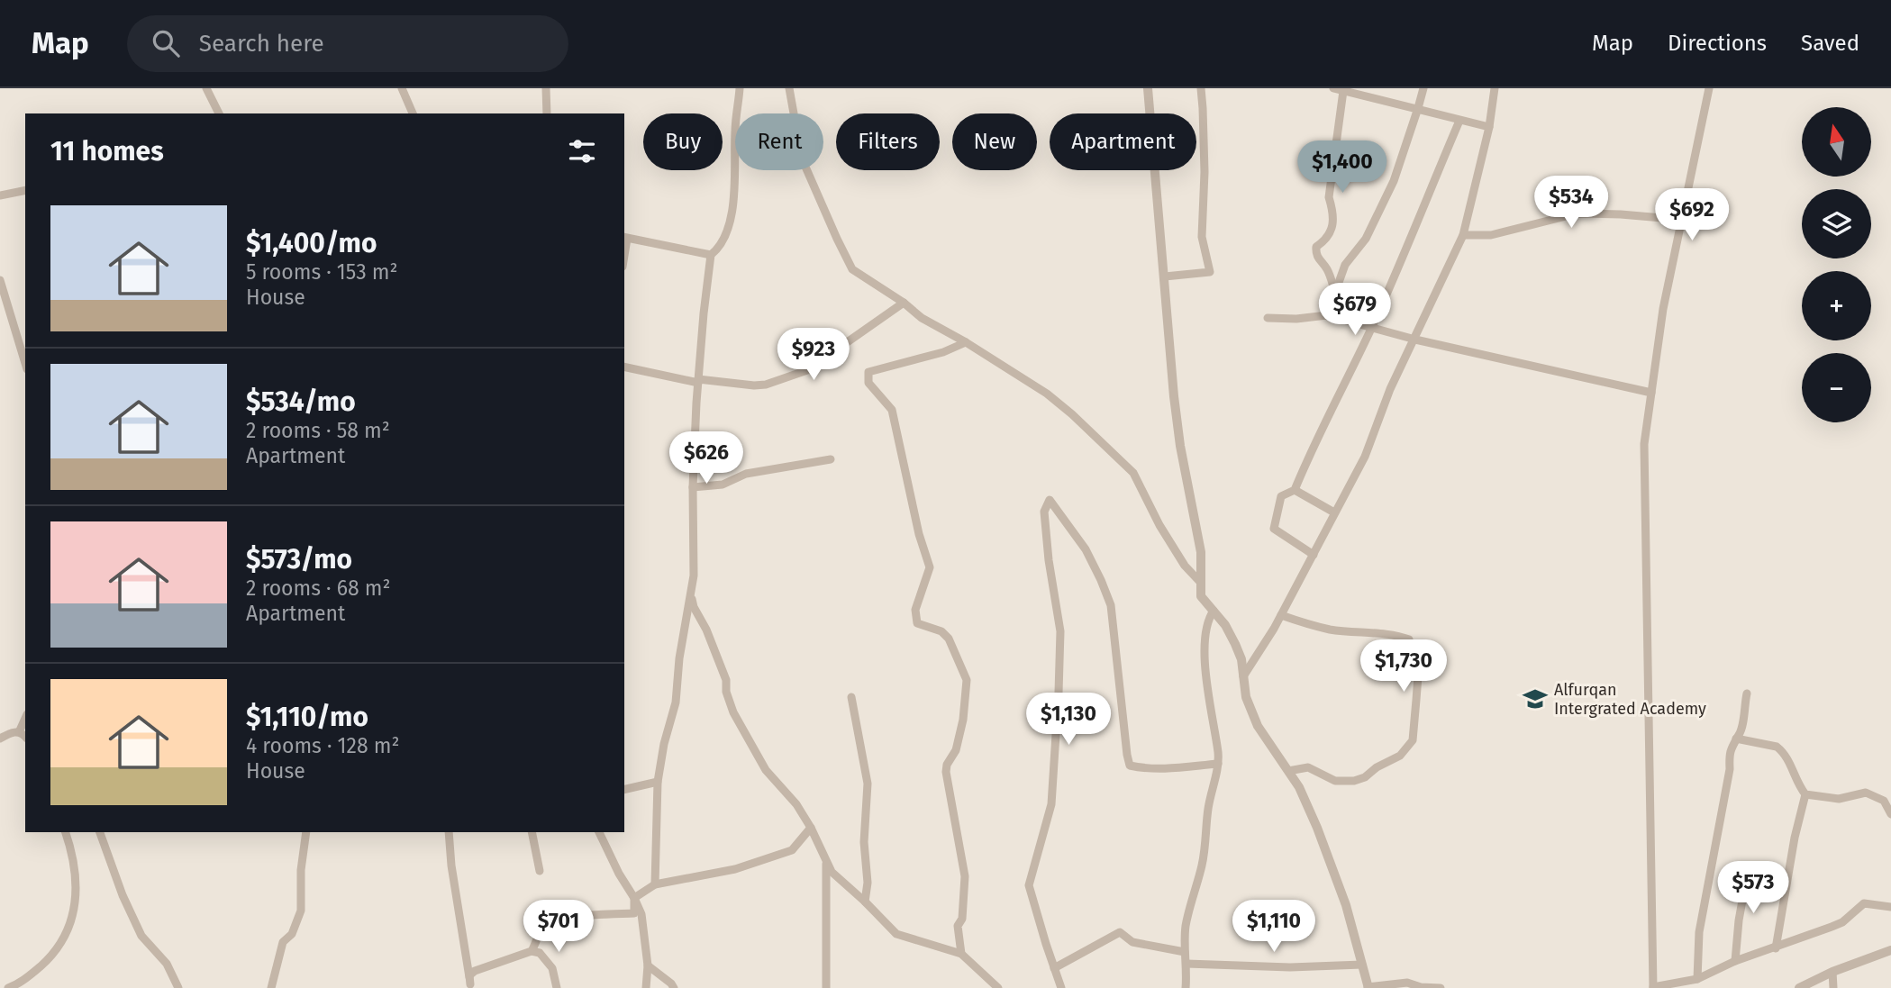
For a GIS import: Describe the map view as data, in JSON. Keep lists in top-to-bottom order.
{
  "places": {
    "school or university": ["Alfurqan Intergrated Academy"]
  },
  "north": "top",
  "page": {
    "header": "Map",
    "search": "Search here",
    "nav": ["Map", "Directions", "Saved"],
    "map_buttons": ["+", "−"],
    "chip": [
      "Buy",
      "Rent",
      "Filters",
      "New",
      "Apartment"
    ],
    "heading": "11 homes",
    "price": [
      "$1,400",
      "$534",
      "$692",
      "$679",
      "$923",
      "$626",
      "$1,730",
      "$1,130",
      "$573",
      "$701",
      "$1,110"
    ],
    "list": [
      {
        "name": "$1,400/mo",
        "note": "5 rooms · 153 m² · House"
      },
      {
        "name": "$534/mo",
        "note": "2 rooms · 58 m² · Apartment"
      },
      {
        "name": "$573/mo",
        "note": "2 rooms · 68 m² · Apartment"
      },
      {
        "name": "$1,110/mo",
        "note": "4 rooms · 128 m² · House"
      }
    ]
  }
}
